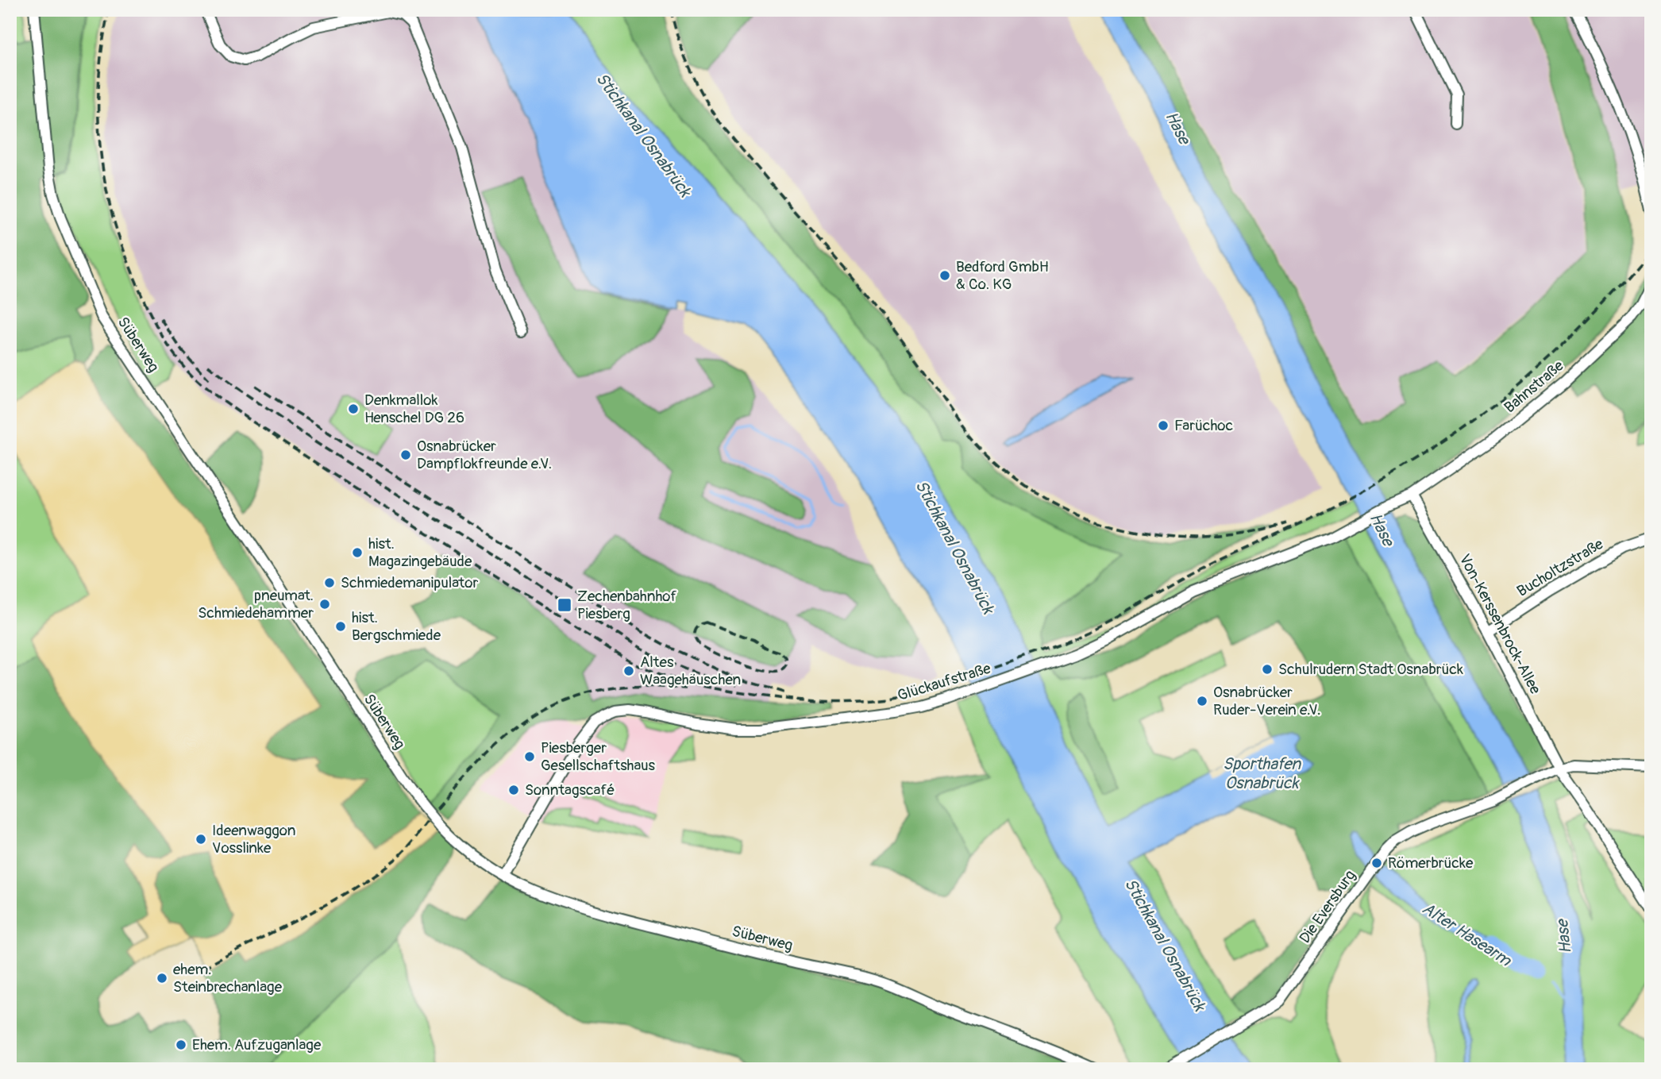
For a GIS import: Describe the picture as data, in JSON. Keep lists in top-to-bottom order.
{
  "streets": {
    "street": [
      "Süberweg",
      "Bahnstraße",
      "Bucholtzstraße",
      "Von-Kerssenbrock-Allee",
      "Glückaufstraße",
      "Die Eversburg"
    ]
  },
  "crossings": [
    ["Süberweg", "Glückaufstraße"],
    ["Bahnstraße", "Von-Kerssenbrock-Allee"],
    ["Bahnstraße", "Glückaufstraße"],
    ["Bucholtzstraße", "Von-Kerssenbrock-Allee"],
    ["Von-Kerssenbrock-Allee", "Glückaufstraße"],
    ["Von-Kerssenbrock-Allee", "Die Eversburg"]
  ],
  "water": [
    "Hase",
    "Stichkanal Osnabrück",
    "Sporthafen Osnabrück",
    "Alter Hasearm"
  ],
  "places": {
    "other": [
      "Bedford GmbH & Co. KG",
      "Denkmallok Henschel DG 26",
      "Farüchoc",
      "Osnabrücker Dampflokfreunde e.V.",
      "hist. Magazingebäude",
      "Schmiedemanipulator",
      "pneumat. Schmiedehammer",
      "hist. Bergschmiede",
      "Schulrudern Stadt Osnabrück",
      "Altes Waagehäuschen",
      "Osnabrücker Ruder-Verein e.V.",
      "Piesberger Gesellschaftshaus",
      "Sonntagscafé",
      "Ideenwaggon Vosslinke",
      "Römerbrücke",
      "ehem. Steinbrechanlage",
      "Ehem. Aufzuganlage"
    ],
    "transit": ["Zechenbahnhof Piesberg"]
  }
}
